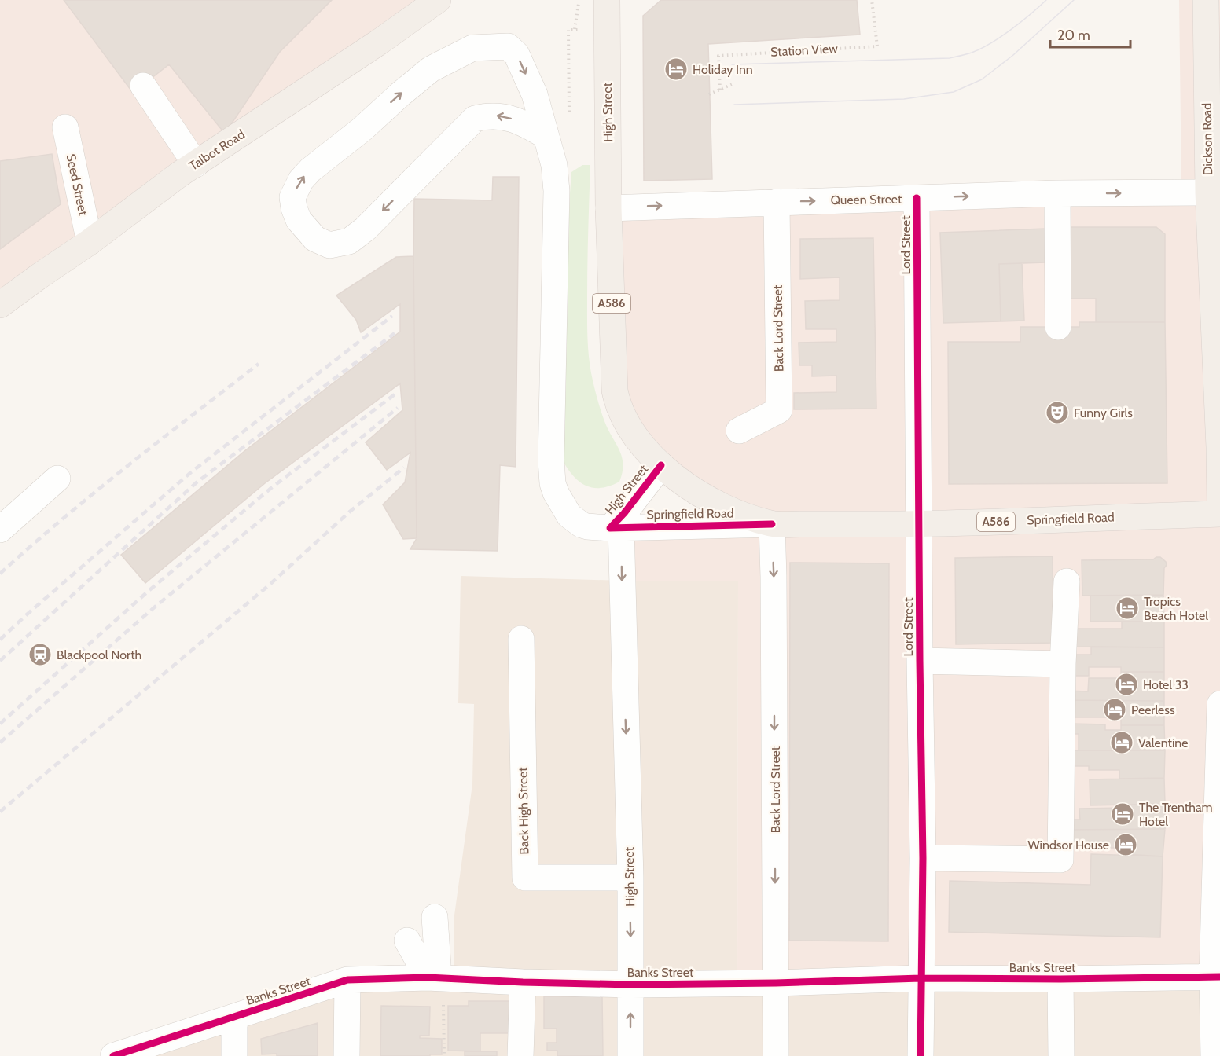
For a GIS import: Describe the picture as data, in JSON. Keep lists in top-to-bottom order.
{
  "streets": {
    "main road": [
      "High Street",
      "Dickson Road",
      "Talbot Road",
      "A586",
      "Springfield Road"
    ],
    "street": [
      "Seed Street",
      "Queen Street",
      "Lord Street",
      "Back Lord Street",
      "Back High Street",
      "Banks Street"
    ],
    "path": ["Station View"]
  },
  "crossings": [
    ["High Street", "Queen Street"],
    ["High Street", "Back Lord Street"],
    ["High Street", "Springfield Road"],
    ["High Street", "Back High Street"],
    ["High Street", "Banks Street"],
    ["Dickson Road", "Queen Street"],
    ["Talbot Road", "Seed Street"],
    ["Queen Street", "Lord Street"],
    ["Queen Street", "Back Lord Street"],
    ["Lord Street", "Springfield Road"],
    ["Lord Street", "Banks Street"],
    ["Back Lord Street", "Springfield Road"],
    ["Back Lord Street", "Banks Street"]
  ],
  "one_way": ["Queen Street", "Back Lord Street"],
  "places": {
    "hotel": [
      "Holiday Inn",
      "Tropics Beach Hotel",
      "Hotel 33",
      "Peerless",
      "Valentine",
      "The Trentham Hotel",
      "Windsor House"
    ],
    "theatre": ["Funny Girls"],
    "station": ["Blackpool North"]
  },
  "scale_bar": "20 m"
}
